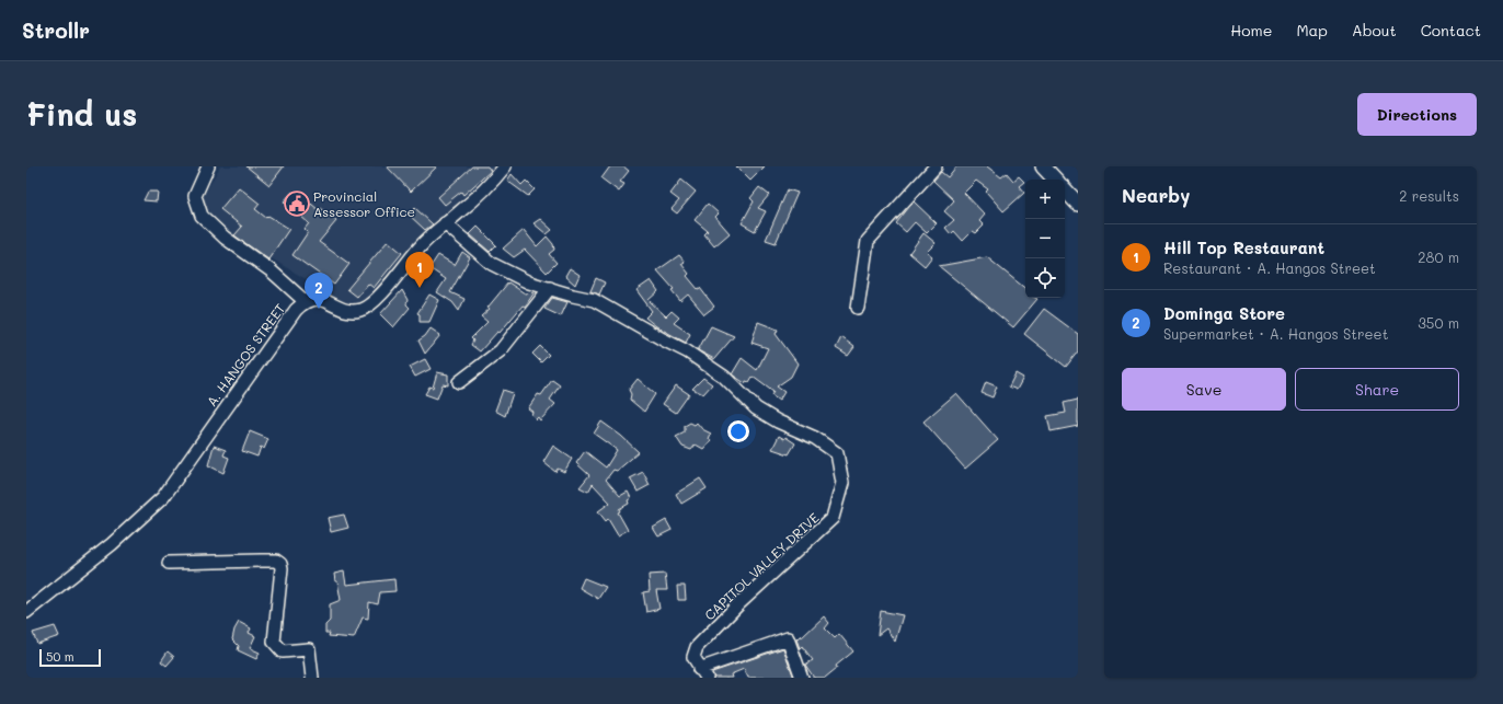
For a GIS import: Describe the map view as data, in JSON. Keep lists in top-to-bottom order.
{
  "streets": {
    "street": ["A. HANGOS STREET", "CAPITOL VALLEY DRIVE"]
  },
  "crossings": [
    ["A. HANGOS STREET", "CAPITOL VALLEY DRIVE"]
  ],
  "places": {
    "public building": ["Provincial Assessor Office"]
  },
  "scale_bar": "50 m",
  "page": {
    "header": "Strollr",
    "nav": [
      "Home",
      "Map",
      "About",
      "Contact"
    ],
    "buttons": [
      "Directions",
      ["Save", "Share"]
    ],
    "title": "Find us",
    "heading": ["Nearby", "2 results"],
    "map_buttons": ["+", "−"],
    "list": [
      {
        "mark": "1",
        "name": "Hill Top Restaurant",
        "note": "Restaurant · A. Hangos Street",
        "value": "280 m"
      },
      {
        "mark": "2",
        "name": "Dominga Store",
        "note": "Supermarket · A. Hangos Street",
        "value": "350 m"
      }
    ],
    "pins": ["1", "2"],
    "scale": "50 m"
  }
}
